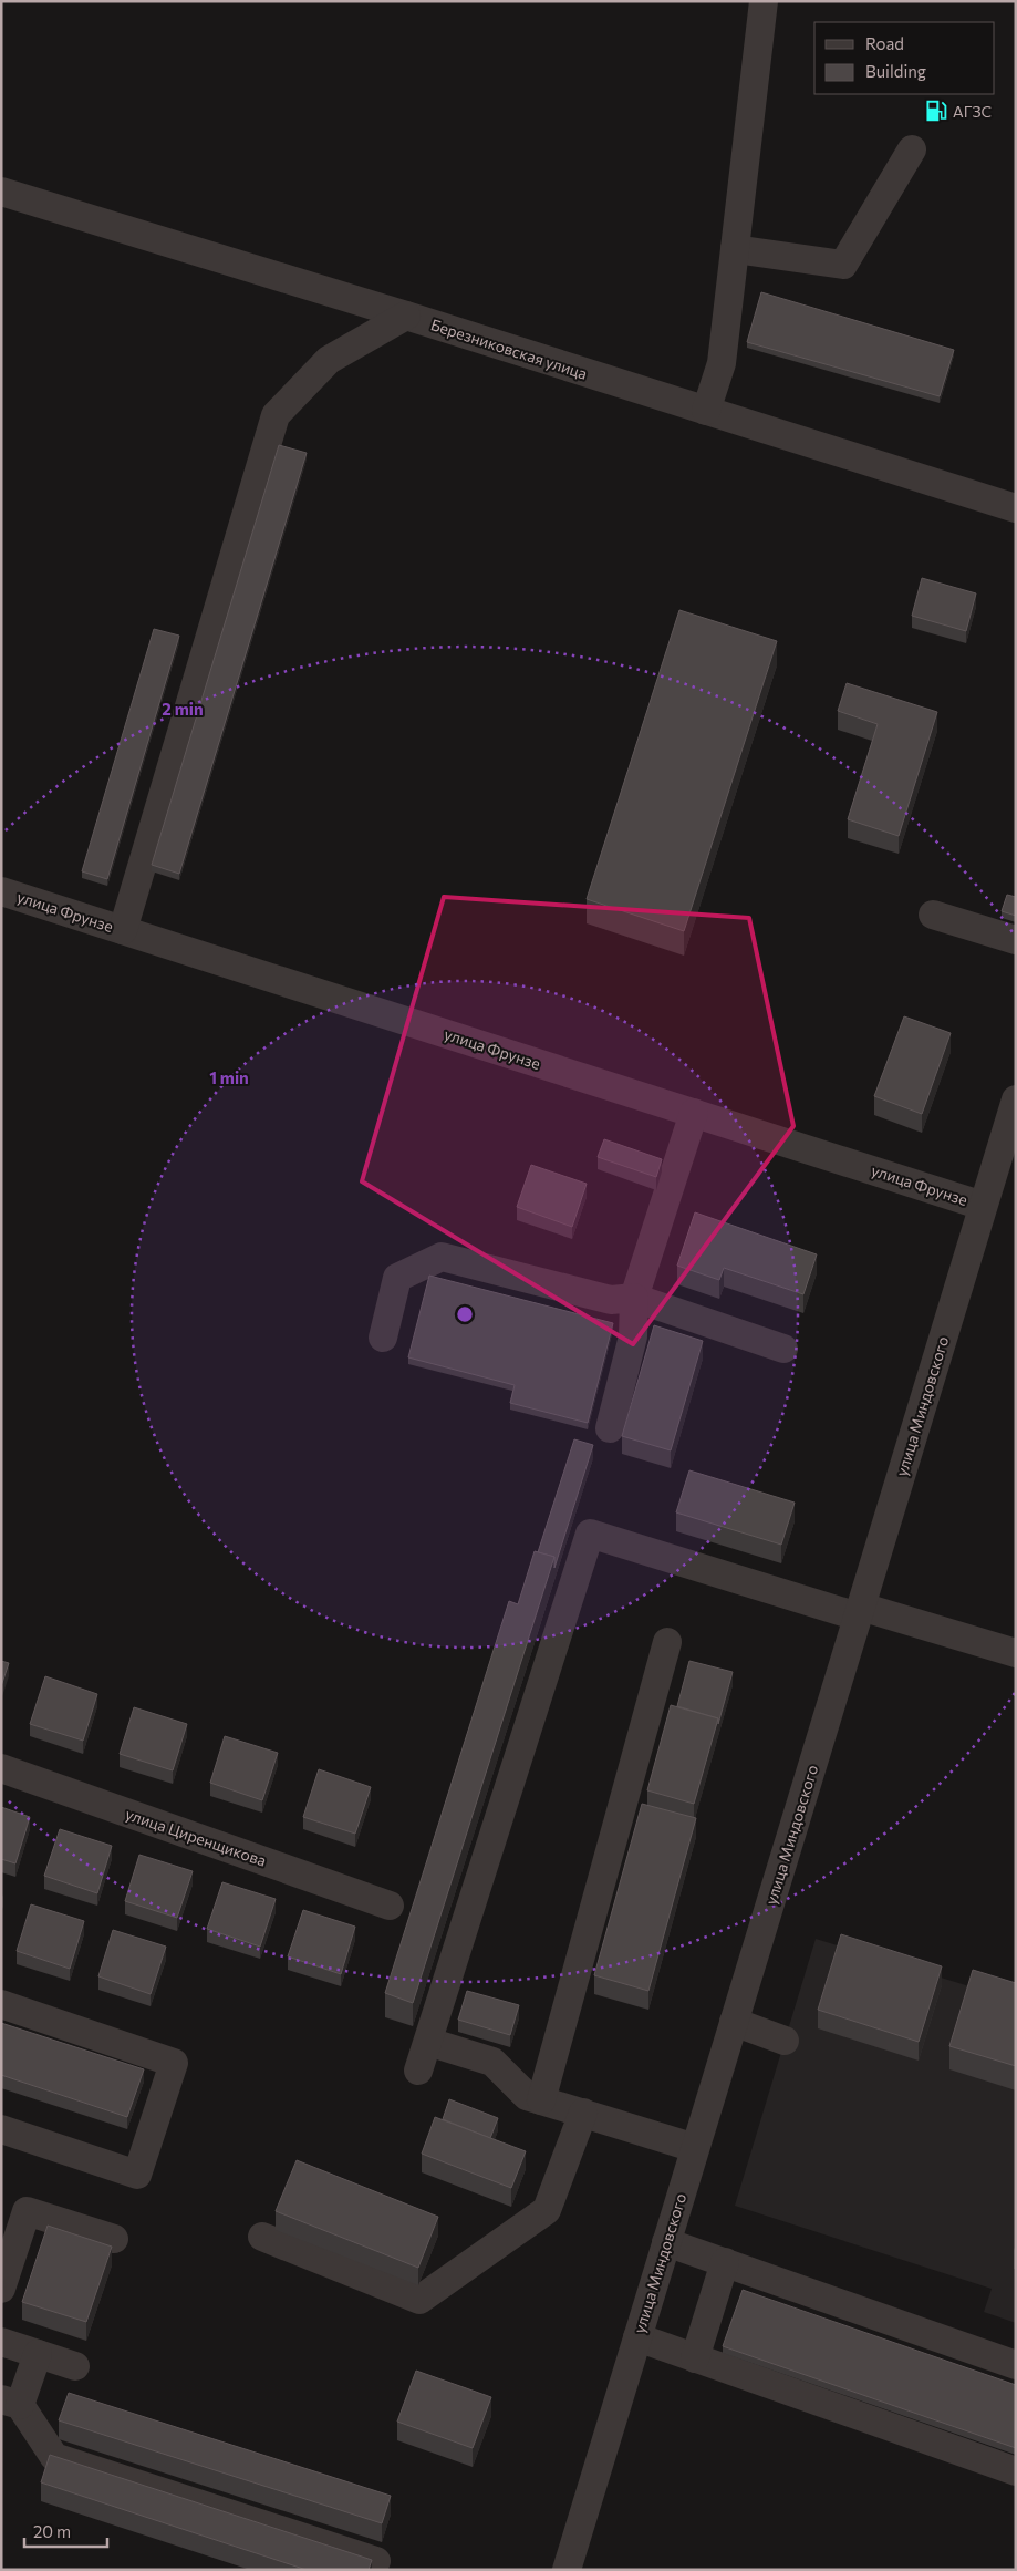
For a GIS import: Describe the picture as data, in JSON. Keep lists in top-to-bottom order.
{
  "streets": {
    "street": [
      "Березниковская улица",
      "улица Фрунзе",
      "улица Миндовского",
      "улица Циренщикова"
    ]
  },
  "crossings": [
    ["улица Фрунзе", "улица Миндовского"]
  ],
  "places": {
    "fuel station": ["АГЗС"]
  },
  "legend": ["Road", "Building"],
  "scale_bar": "20 m",
  "rings": ["2 min", "1 min"]
}
